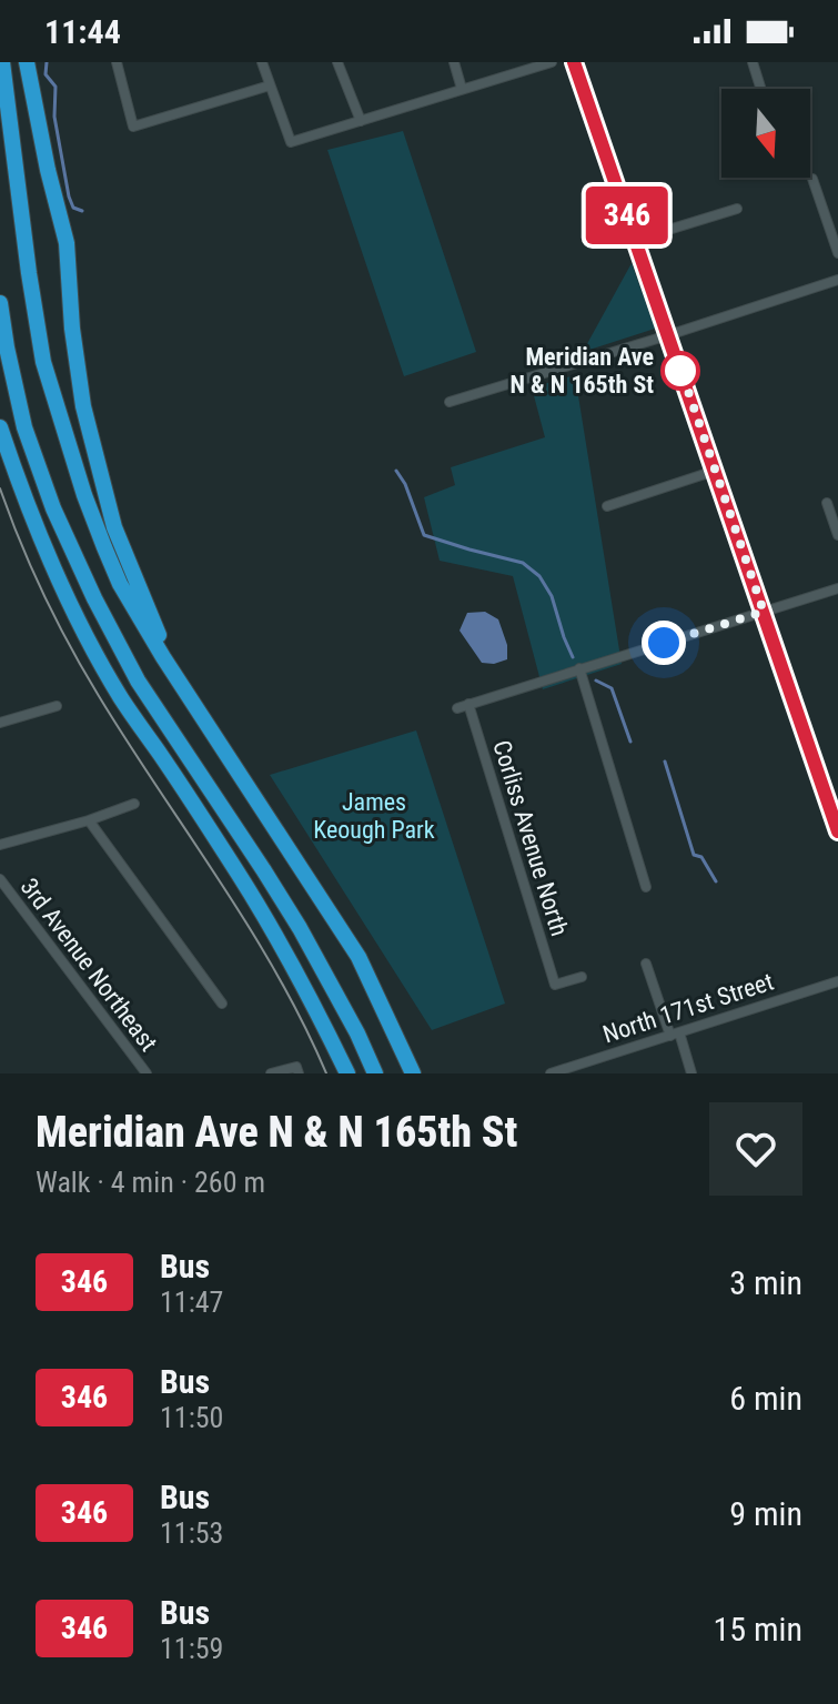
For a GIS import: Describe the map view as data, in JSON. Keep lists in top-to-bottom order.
{
  "streets": {
    "street": ["Corliss Avenue North", "3rd Avenue Northeast", "North 171st Street"]
  },
  "parks": ["James Keough Park"],
  "places": ["Meridian Ave N & N 165th St"],
  "lines": ["bus line 346"],
  "north": "bottom",
  "page": {
    "status": "11:44",
    "on_map": "346",
    "heading": ["Meridian Ave N & N 165th St", "Walk · 4 min · 260 m"],
    "list": [
      {
        "mark": "346",
        "name": "Bus",
        "note": "11:47",
        "value": "3 min"
      },
      {
        "mark": "346",
        "name": "Bus",
        "note": "11:50",
        "value": "6 min"
      },
      {
        "mark": "346",
        "name": "Bus",
        "note": "11:53",
        "value": "9 min"
      },
      {
        "mark": "346",
        "name": "Bus",
        "note": "11:59",
        "value": "15 min"
      }
    ]
  }
}
